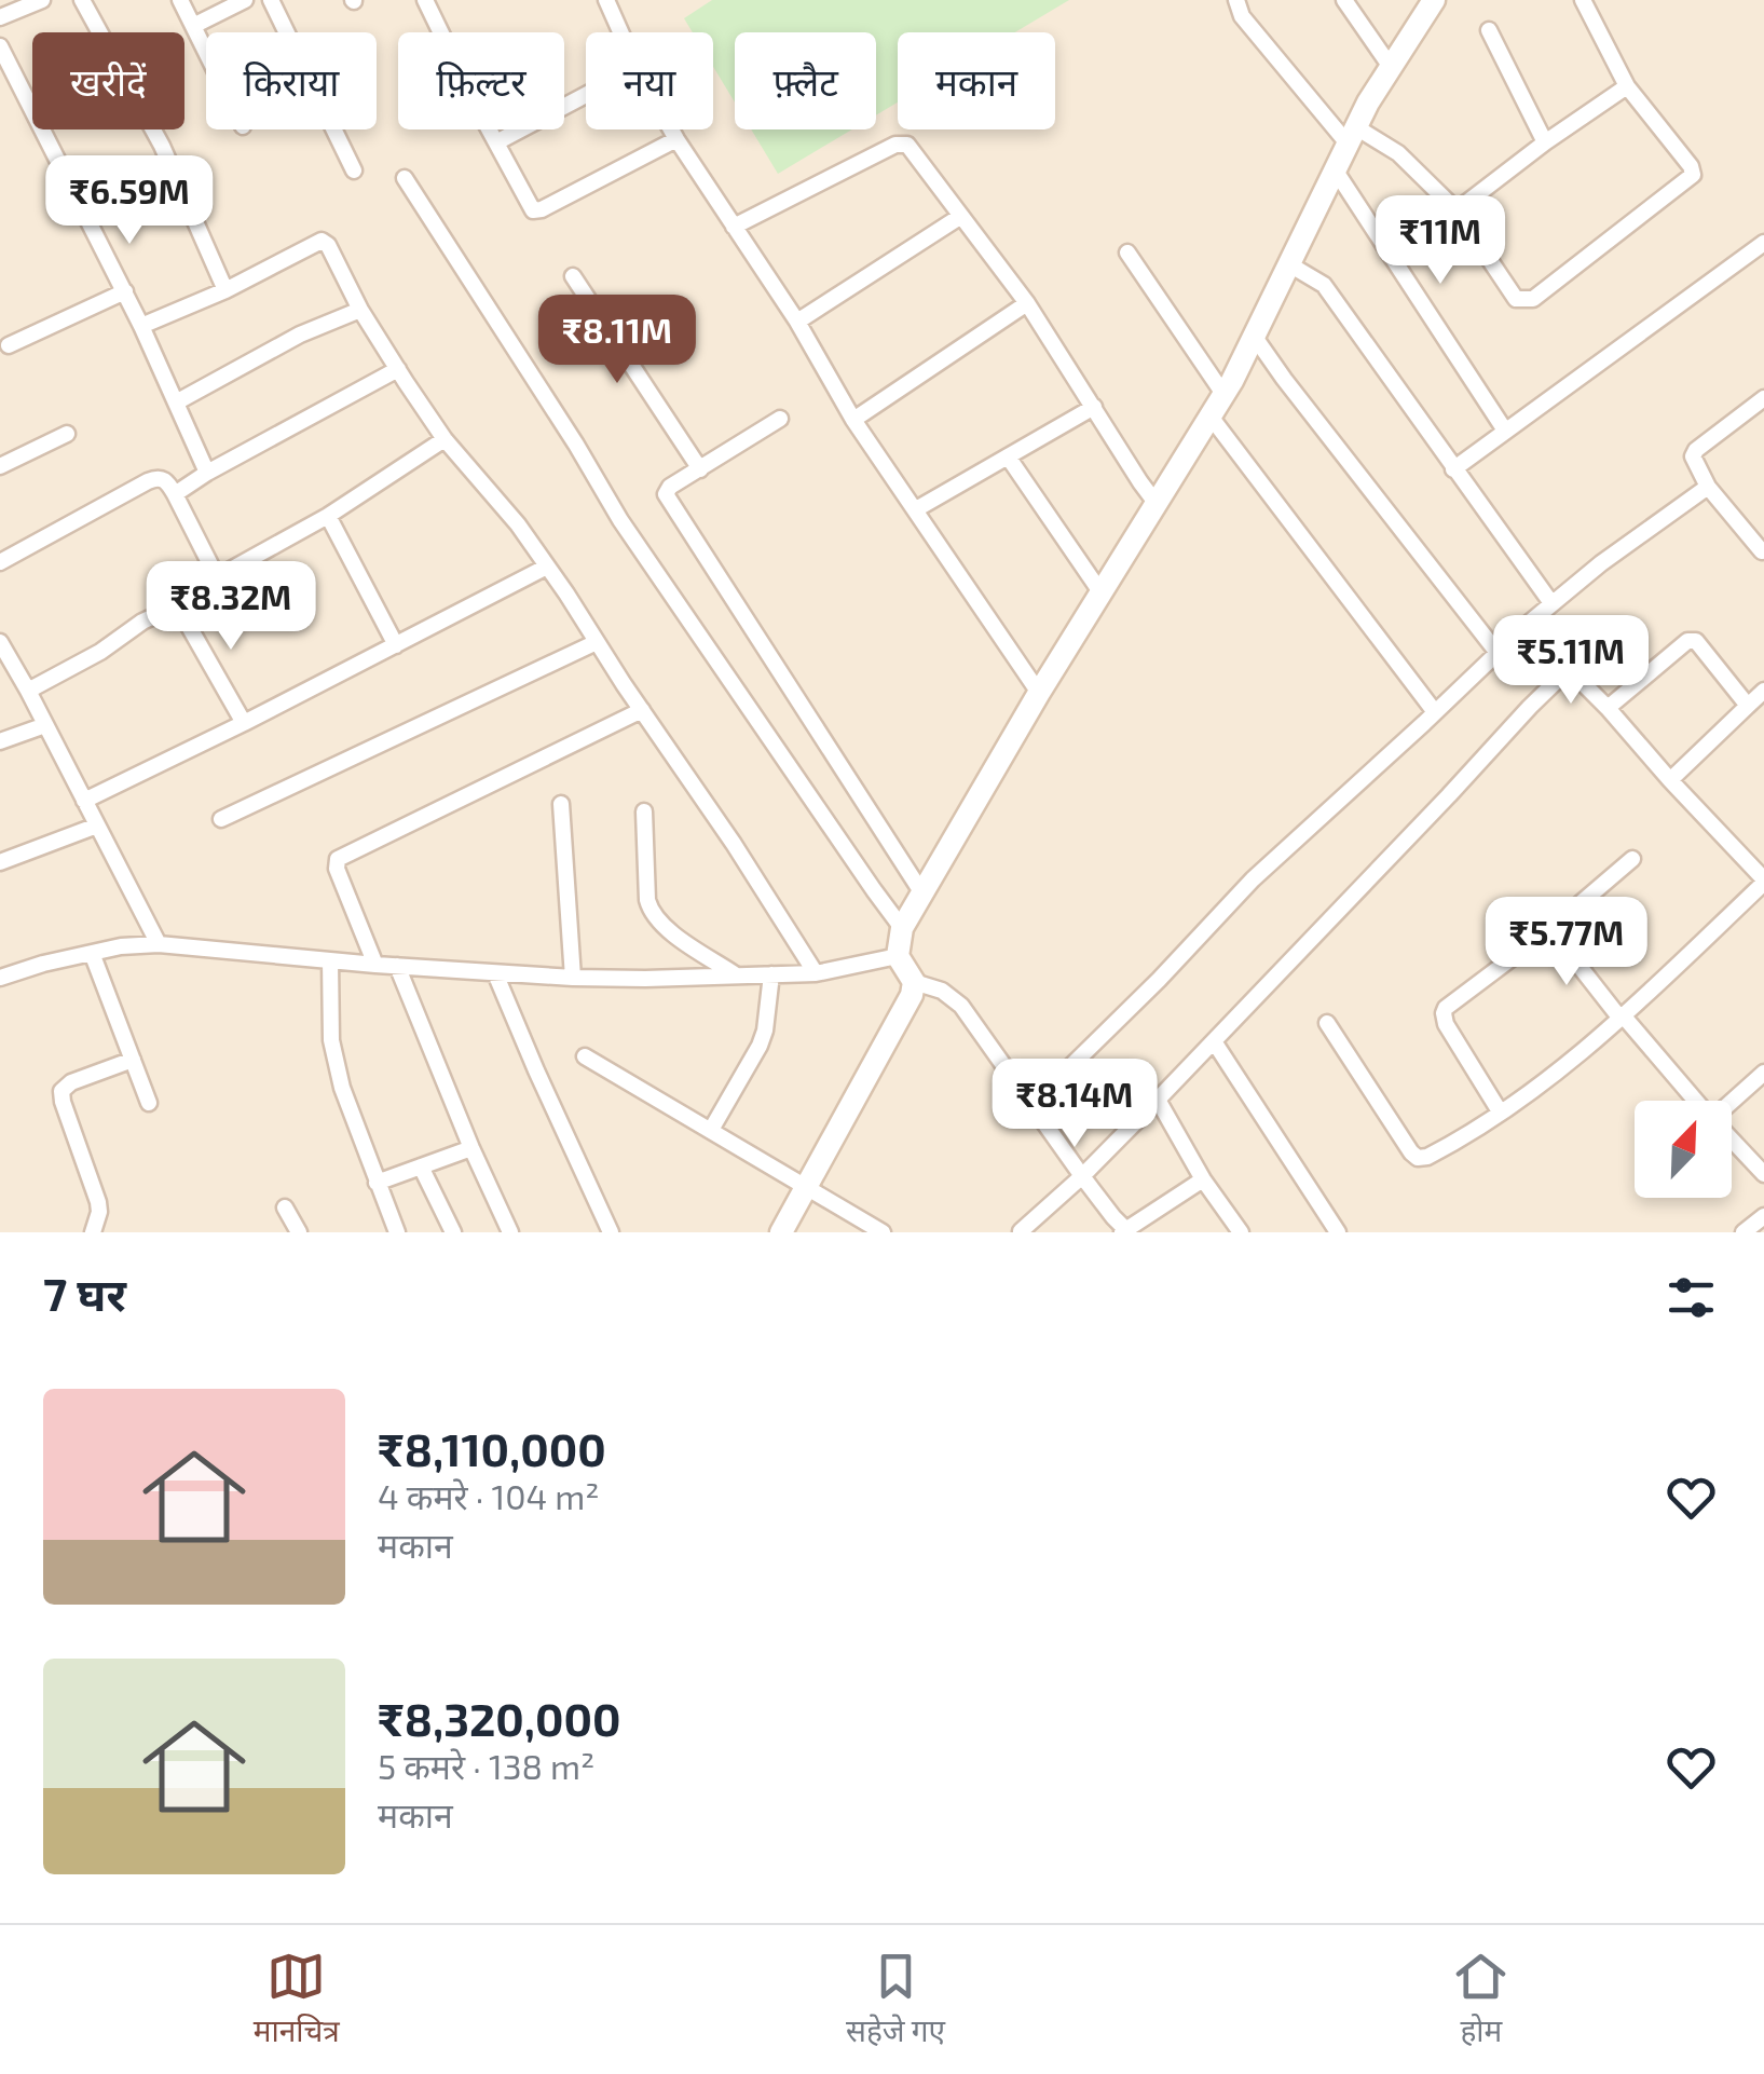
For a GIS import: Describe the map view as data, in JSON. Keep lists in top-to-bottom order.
{
  "north": "top right",
  "page": {
    "chip": [
      "खरीदें",
      "किराया",
      "फ़िल्टर",
      "नया",
      "फ़्लैट",
      "मकान"
    ],
    "price": [
      "₹6.59M",
      "₹11M",
      "₹8.11M",
      "₹8.32M",
      "₹5.11M",
      "₹5.77M",
      "₹8.14M"
    ],
    "heading": "7 घर",
    "list": [
      {
        "name": "₹8,110,000",
        "note": "4 कमरे · 104 m² · मकान"
      },
      {
        "name": "₹8,320,000",
        "note": "5 कमरे · 138 m² · मकान"
      }
    ],
    "tabs": ["मानचित्र", "सहेजे गए", "होम"]
  }
}
